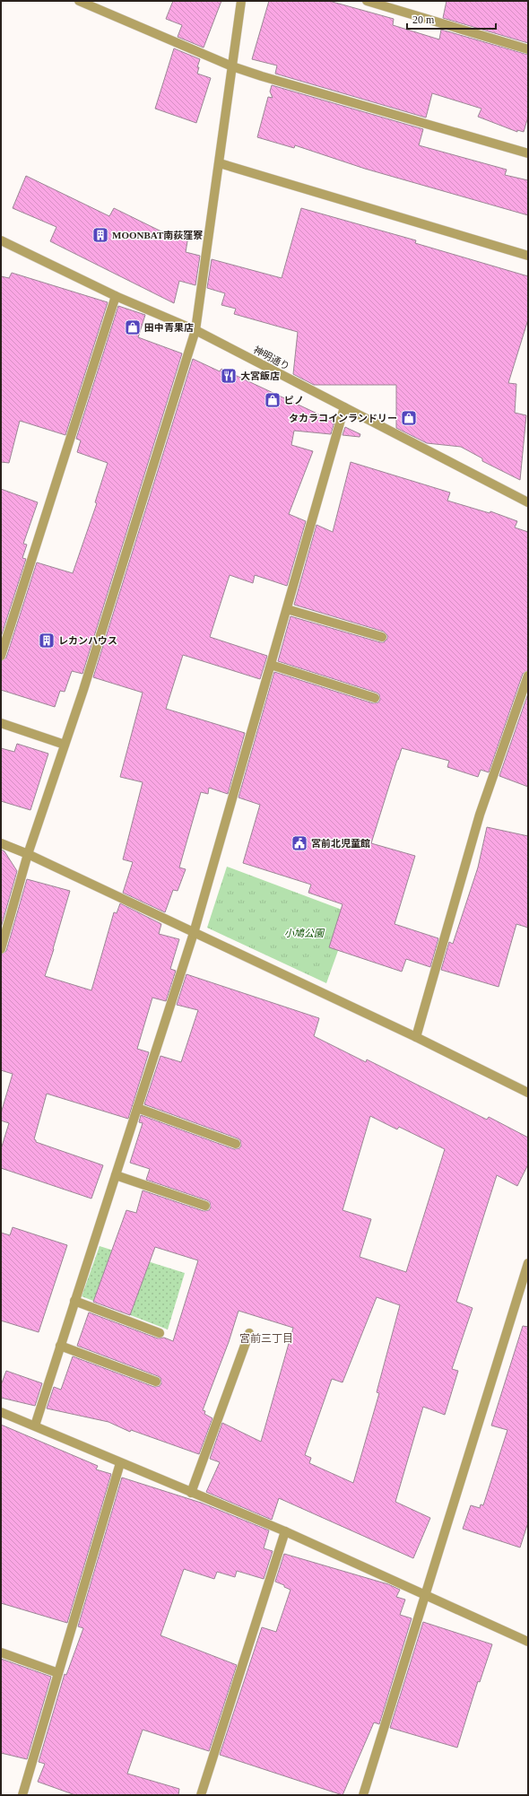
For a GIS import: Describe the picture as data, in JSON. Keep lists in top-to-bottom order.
{
  "streets": {
    "street": ["神明通り"]
  },
  "districts": ["宮前三丁目"],
  "parks": ["小鳩公園"],
  "places": {
    "building": ["MOONBAT南荻窪寮", "レカンハウス"],
    "shop": ["田中青果店", "ピノ", "タカラコインランドリー"],
    "restaurant": ["大宮飯店"],
    "public building": ["宮前北児童館"]
  },
  "scale_bar": "20 m"
}
